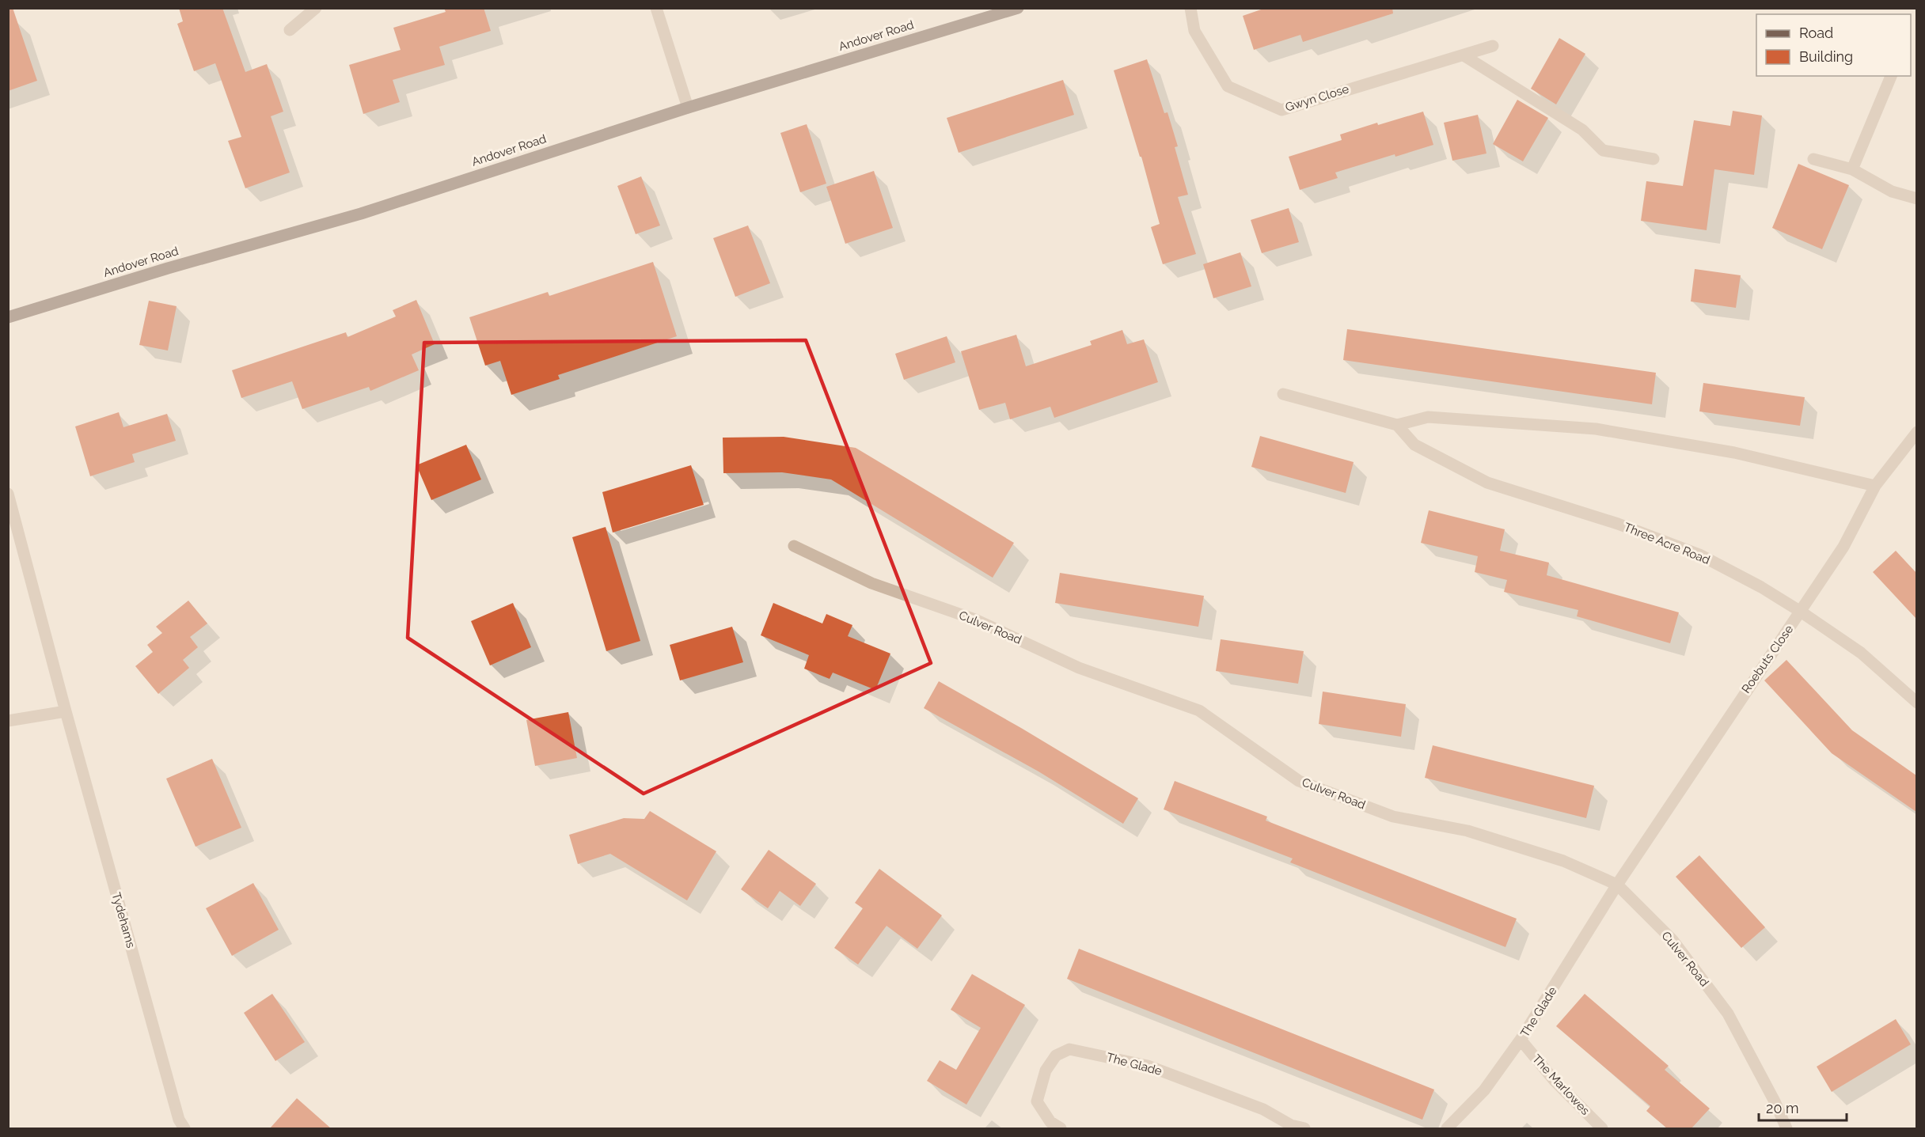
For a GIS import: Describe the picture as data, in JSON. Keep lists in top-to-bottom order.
{
  "streets": {
    "main road": ["Andover Road"],
    "street": [
      "Gwyn Close",
      "Three Acre Road",
      "Culver Road",
      "Roebuts Close",
      "Tydehams",
      "The Glade",
      "The Marlowes"
    ]
  },
  "crossings": [
    ["Three Acre Road", "Roebuts Close"],
    ["Culver Road", "Roebuts Close"],
    ["Culver Road", "The Glade"],
    ["Roebuts Close", "The Glade"],
    ["The Glade", "The Marlowes"]
  ],
  "legend": ["Road", "Building"],
  "scale_bar": "20 m"
}
